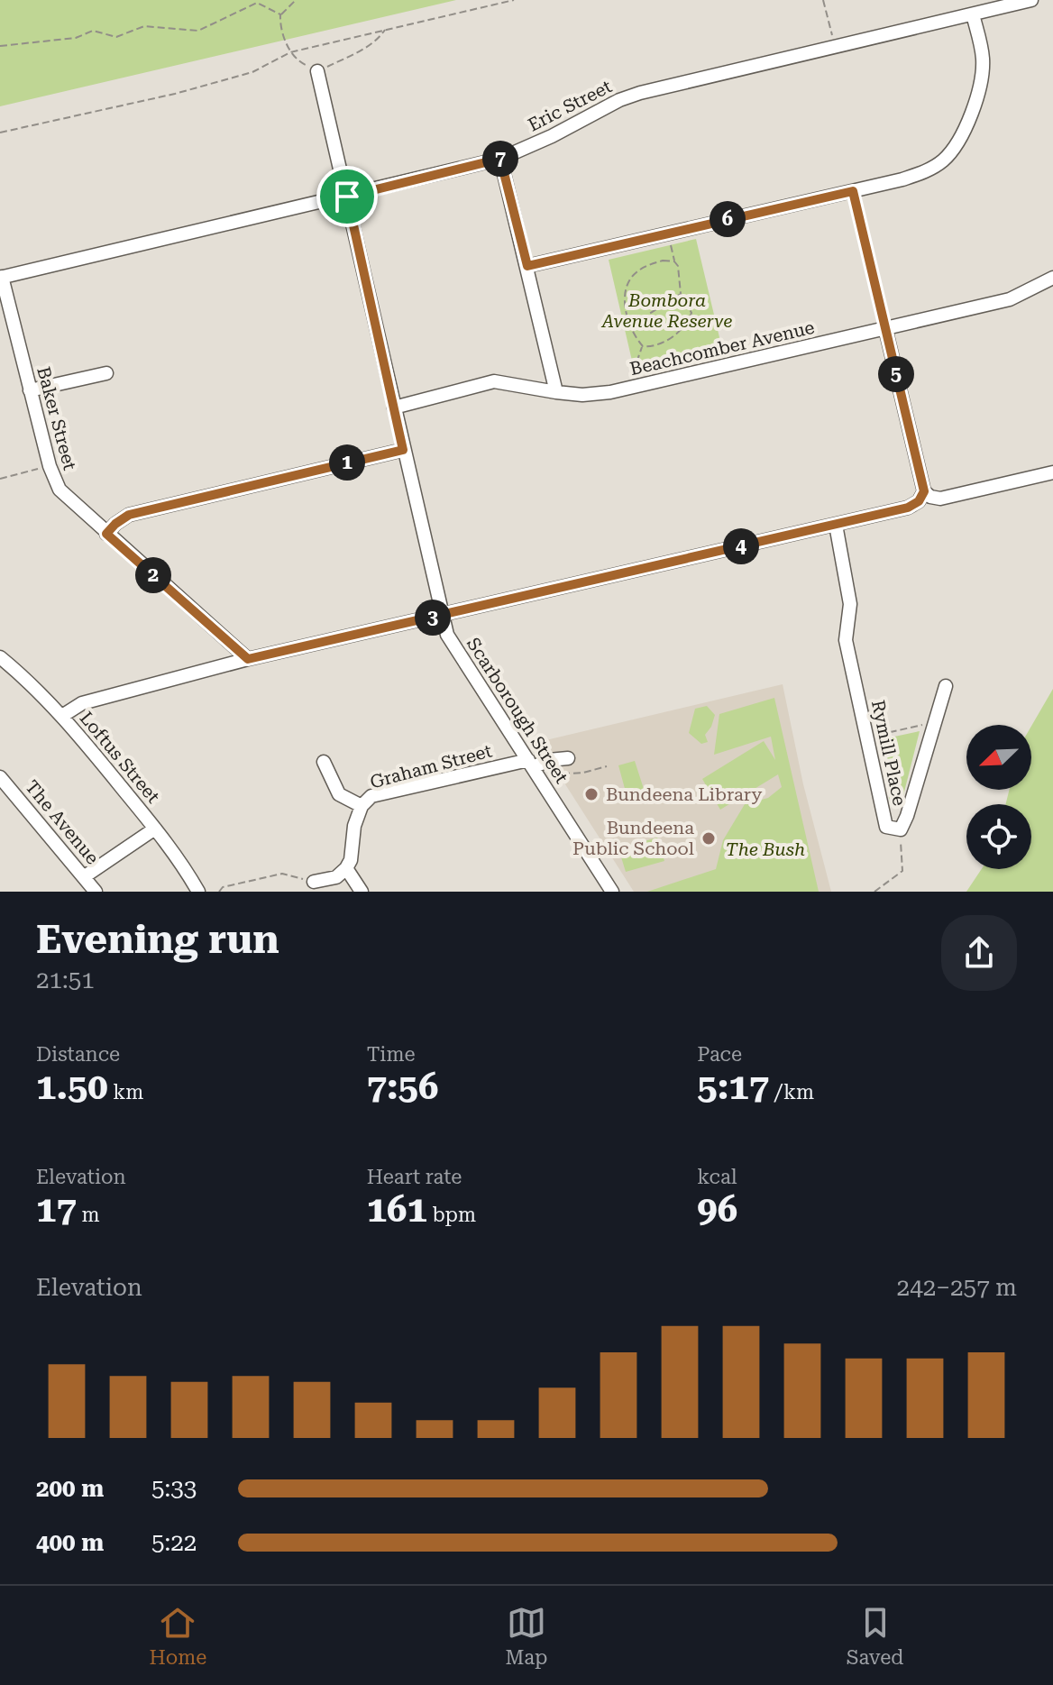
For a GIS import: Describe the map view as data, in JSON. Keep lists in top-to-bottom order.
{
  "streets": {
    "street": [
      "Eric Street",
      "Beachcomber Avenue",
      "Baker Street",
      "Scarborough Street",
      "Rymill Place",
      "Loftus Street",
      "Graham Street",
      "The Avenue"
    ]
  },
  "crossings": [
    ["Eric Street", "Baker Street"],
    ["Eric Street", "Scarborough Street"],
    ["Beachcomber Avenue", "Scarborough Street"],
    ["Scarborough Street", "Graham Street"]
  ],
  "parks": ["Bombora Avenue Reserve", "The Bush"],
  "places": ["Bundeena Library", "Bundeena Public School"],
  "north": "bottom left",
  "page": {
    "pins": [
      "7",
      "6",
      "5",
      "1",
      "4",
      "2",
      "3"
    ],
    "heading": ["Evening run", "21:51"],
    "stats": [
      ["Distance", "1.50 km"],
      ["Time", "7:56"],
      ["Pace", "5:17 /km"],
      ["Elevation", "17 m"],
      ["Heart rate", "161 bpm"],
      ["kcal", "96"]
    ],
    "chart": ["Elevation", "242–257 m"],
    "list": [
      {
        "name": "200 m",
        "note": "5:33"
      },
      {
        "name": "400 m",
        "note": "5:22"
      }
    ],
    "tabs": ["Home", "Map", "Saved"]
  }
}
